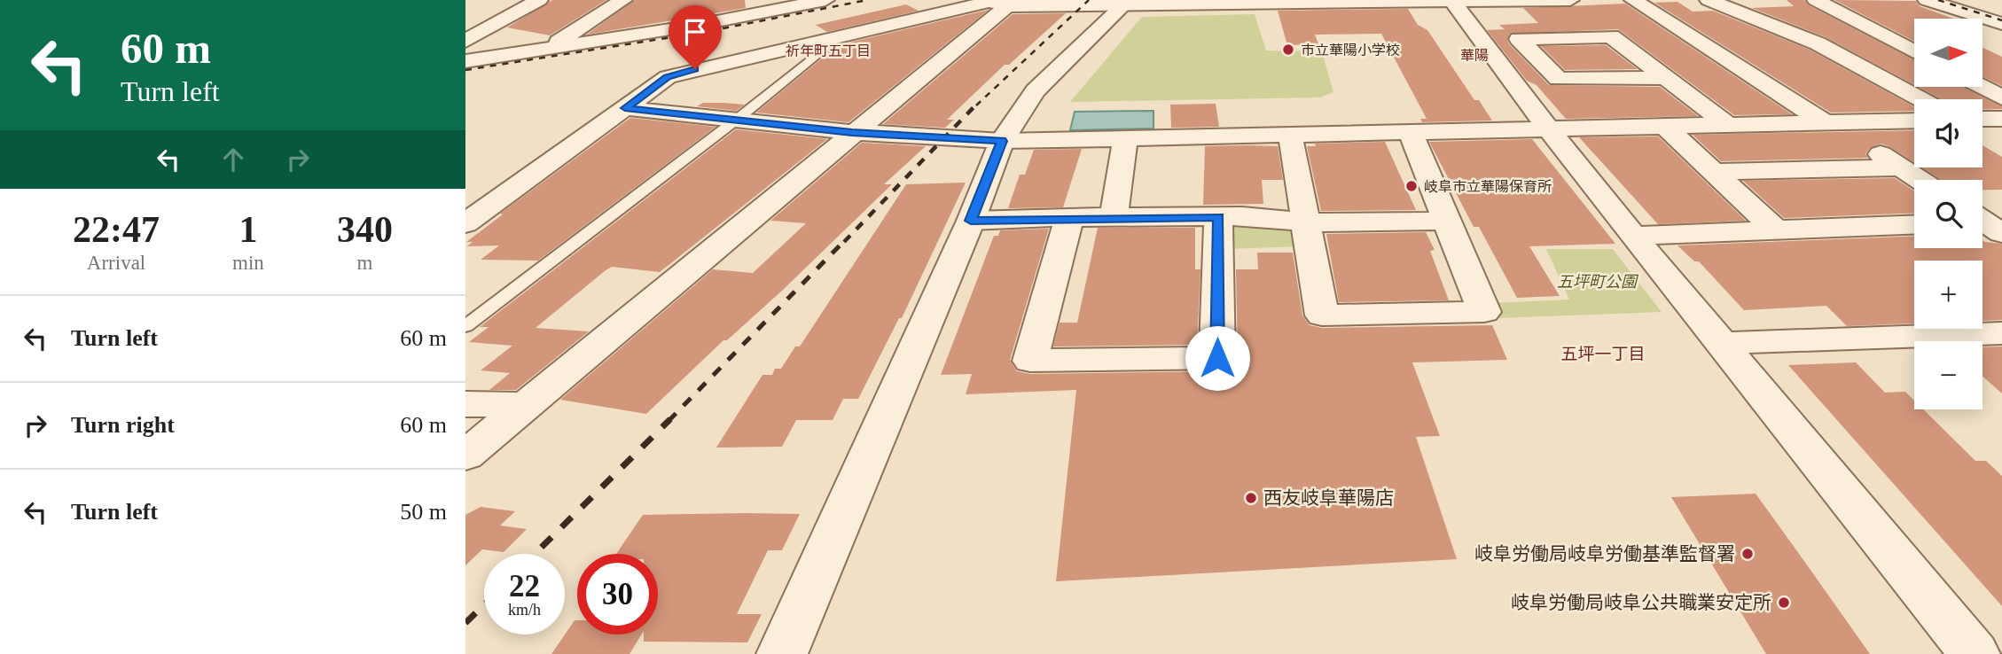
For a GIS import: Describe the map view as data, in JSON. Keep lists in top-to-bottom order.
{
  "districts": ["祈年町五丁目", "華陽", "五坪一丁目"],
  "parks": ["五坪町公園"],
  "places": [
    "市立華陽小学校",
    "岐阜市立華陽保育所",
    "西友岐阜華陽店",
    "岐阜労働局岐阜労働基準監督署",
    "岐阜労働局岐阜公共職業安定所"
  ],
  "north": "right",
  "page": {
    "turn": ["60 m", "Turn left"],
    "map_buttons": ["+", "−"],
    "eta": [
      "22:47",
      "Arrival",
      "1",
      "min",
      "340",
      "m"
    ],
    "list": [
      {
        "name": "Turn left",
        "value": "60 m"
      },
      {
        "name": "Turn right",
        "value": "60 m"
      },
      {
        "name": "Turn left",
        "value": "50 m"
      }
    ],
    "speed": "22 km/h",
    "limit": "30"
  }
}
